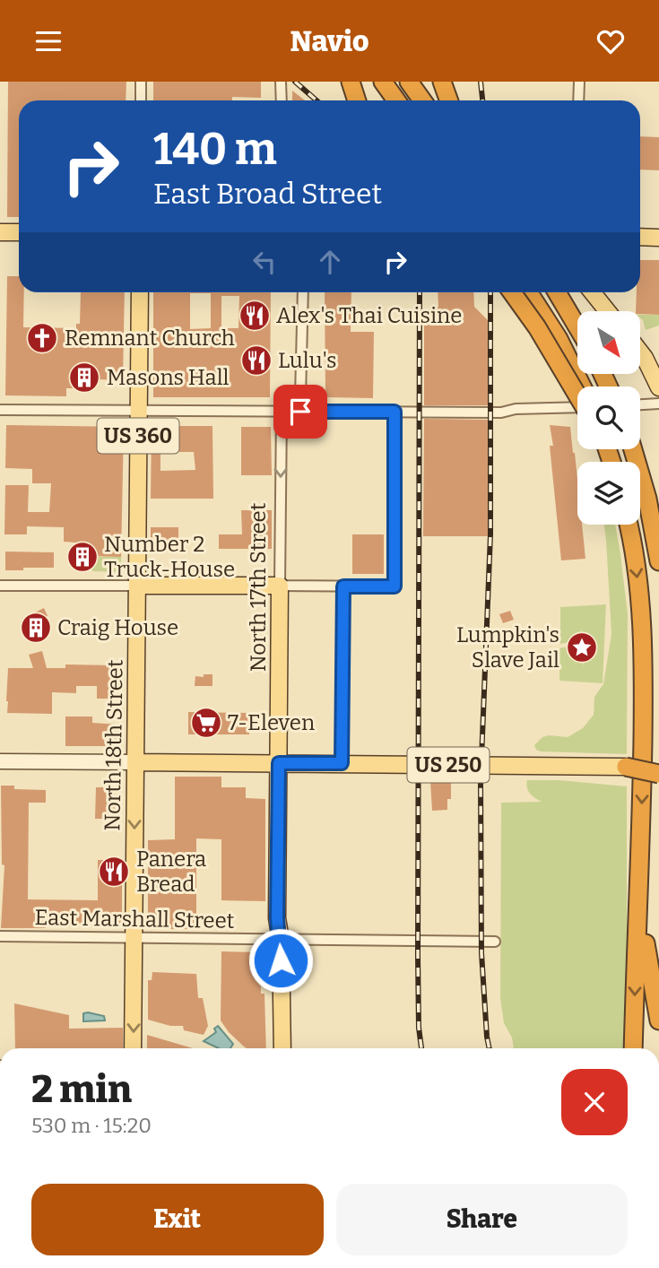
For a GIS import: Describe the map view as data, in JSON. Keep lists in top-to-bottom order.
{
  "streets": {
    "main road": [
      "US 360",
      "North 17th Street",
      "North 18th Street",
      "US 250"
    ],
    "street": ["East Marshall Street"]
  },
  "crossings": [
    ["North 17th Street", "US 250"],
    ["North 17th Street", "East Marshall Street"],
    ["North 18th Street", "US 250"],
    ["North 18th Street", "East Marshall Street"]
  ],
  "one_way": ["North 18th Street"],
  "places": {
    "restaurant": ["Alex's Thai Cuisine", "Lulu's", "Panera Bread"],
    "church": ["Remnant Church"],
    "building": ["Masons Hall", "Number 2 Truck-House", "Craig House"],
    "place": ["Lumpkin's Slave Jail"],
    "supermarket": ["7-Eleven"]
  },
  "north": "bottom right",
  "page": {
    "header": "Navio",
    "turn": ["140 m", "East Broad Street"],
    "heading": ["2 min", "530 m · 15:20"],
    "buttons": ["Exit", "Share"]
  }
}
